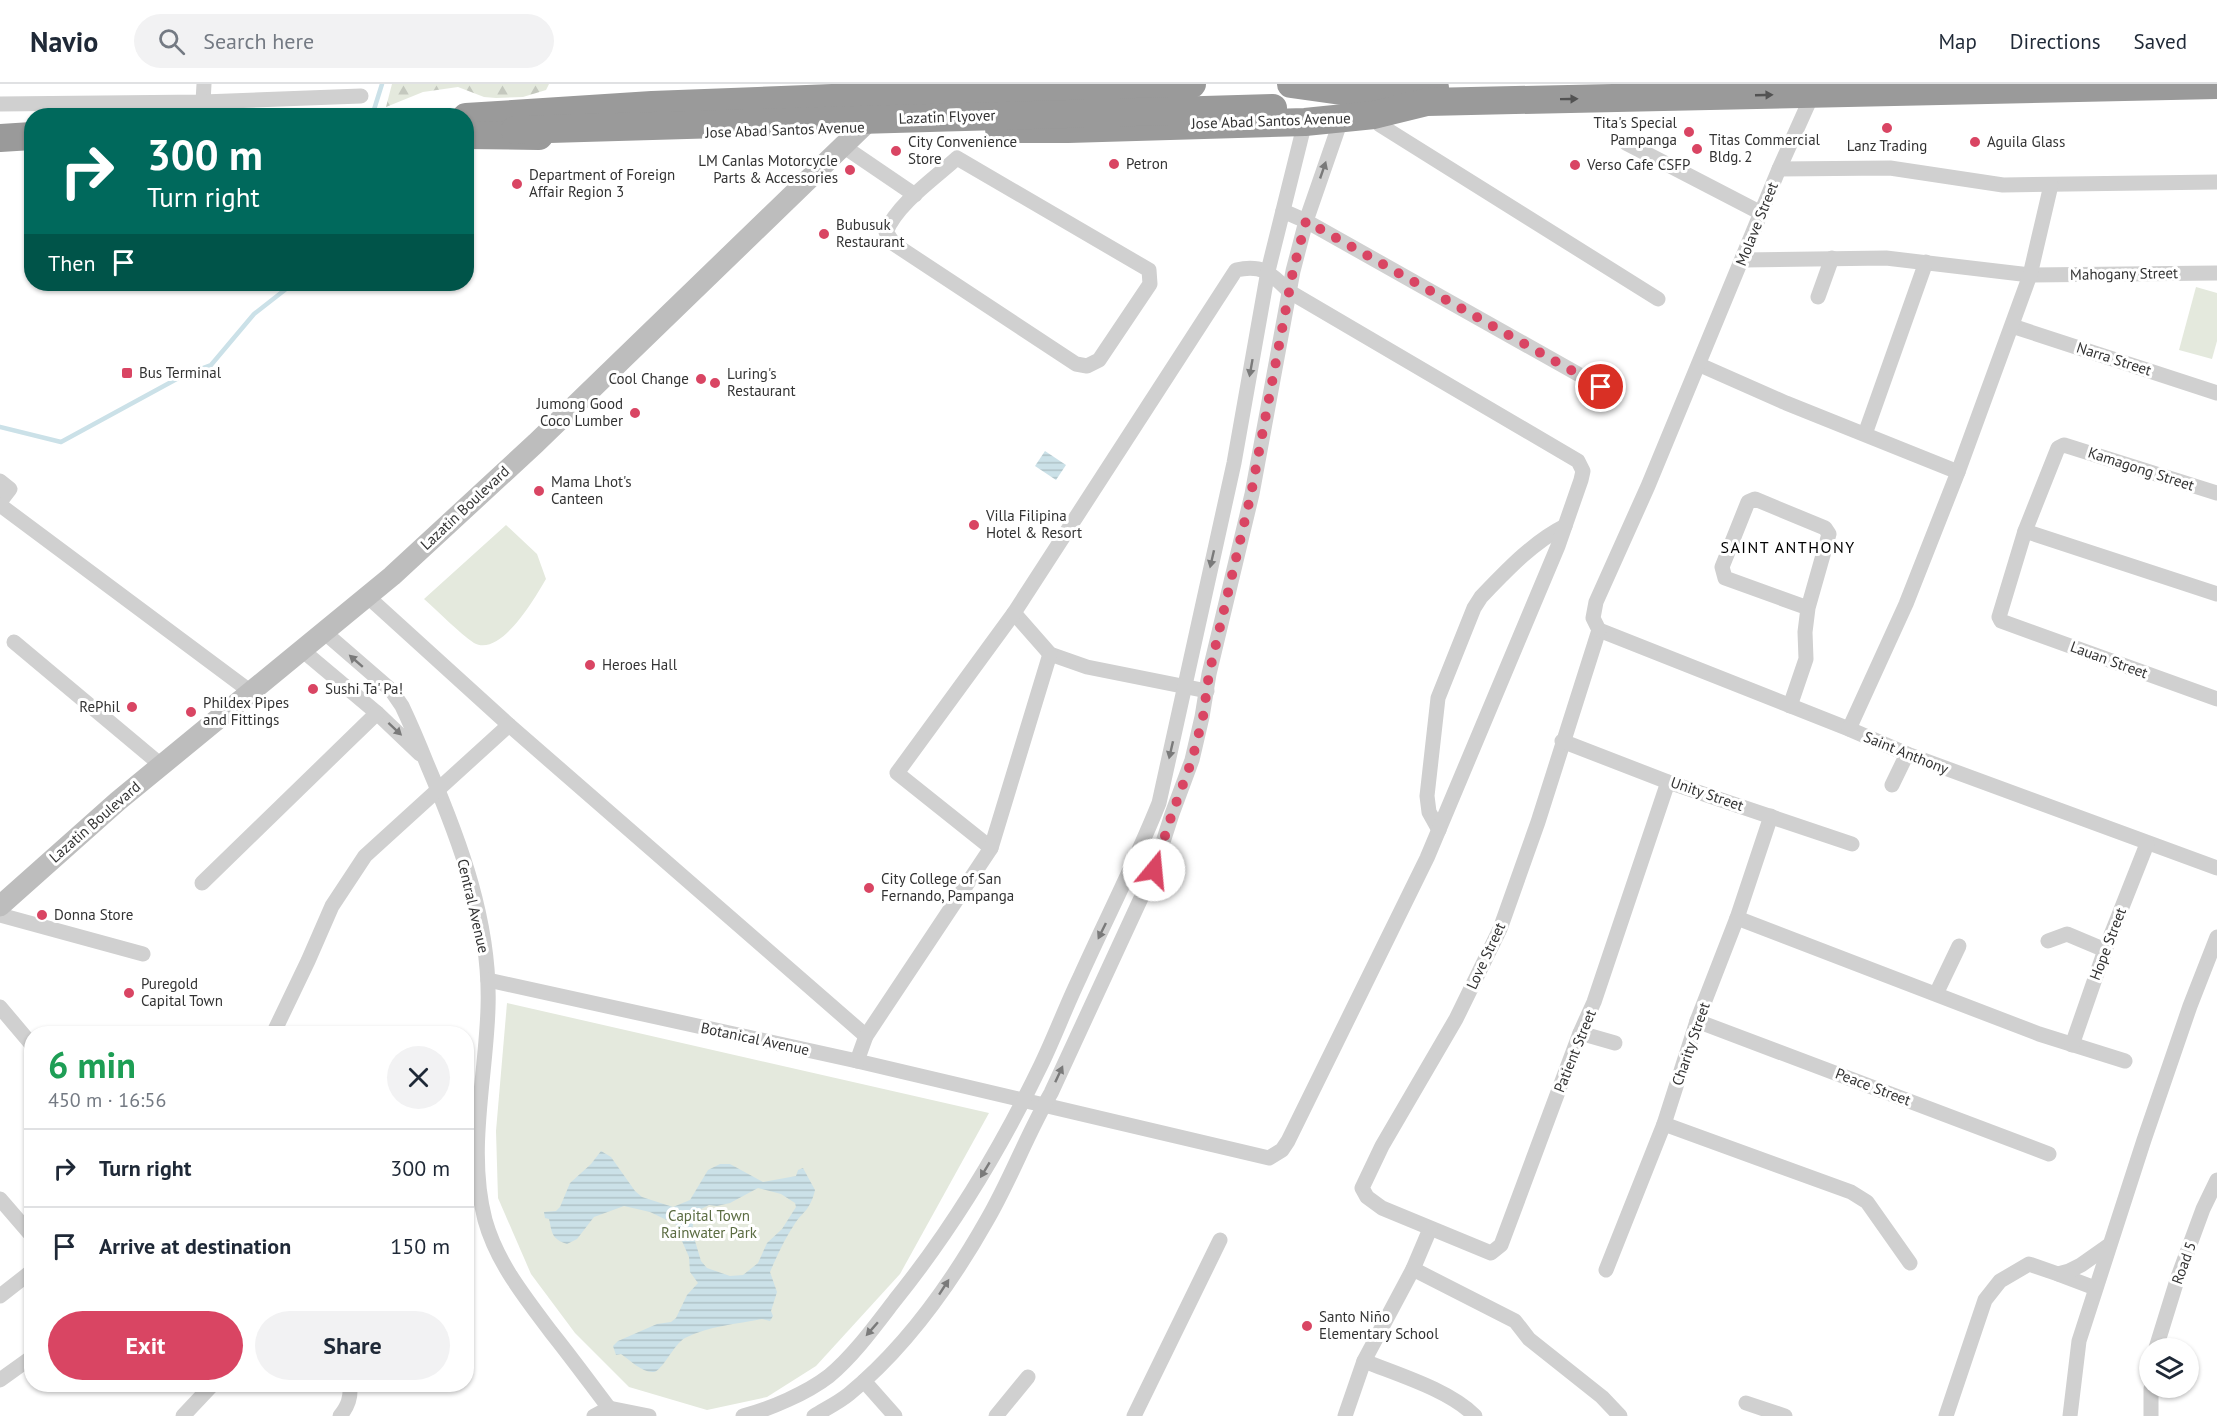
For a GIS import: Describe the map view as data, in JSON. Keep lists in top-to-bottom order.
{
  "streets": {
    "highway": ["Lazatin Flyover", "Jose Abad Santos Avenue"],
    "main road": ["Lazatin Boulevard"],
    "street": [
      "Molave Street",
      "Mahogany Street",
      "Narra Street",
      "Kamagong Street",
      "Lauan Street",
      "Saint Anthony",
      "Unity Street",
      "Central Avenue",
      "Hope Street",
      "Love Street",
      "Botanical Avenue",
      "Charity Street",
      "Patient Street",
      "Peace Street",
      "Road 5"
    ]
  },
  "crossings": [
    ["Lazatin Flyover", "Jose Abad Santos Avenue"],
    ["Jose Abad Santos Avenue", "Molave Street"],
    ["Jose Abad Santos Avenue", "Lazatin Boulevard"],
    ["Molave Street", "Mahogany Street"],
    ["Molave Street", "Saint Anthony"],
    ["Molave Street", "Love Street"],
    ["Kamagong Street", "Lauan Street"],
    ["Lazatin Boulevard", "Central Avenue"],
    ["Saint Anthony", "Hope Street"],
    ["Saint Anthony", "Love Street"],
    ["Unity Street", "Love Street"],
    ["Unity Street", "Charity Street"],
    ["Unity Street", "Patient Street"],
    ["Central Avenue", "Botanical Avenue"],
    ["Love Street", "Patient Street"],
    ["Charity Street", "Peace Street"]
  ],
  "districts": ["SAINT ANTHONY"],
  "parks": ["Capital Town Rainwater Park"],
  "places": {
    "other": [
      "Lanz Trading",
      "Tita's Special Pampanga",
      "Aguila Glass",
      "Titas Commercial Bldg. 2",
      "City Convenience Store",
      "Petron",
      "Verso Cafe CSFP",
      "LM Canlas Motorcycle Parts & Accessories",
      "Department of Foreign Affair Region 3",
      "Bubusuk Restaurant",
      "Cool Change",
      "Luring's Restaurant",
      "Jumong Good Coco Lumber",
      "Mama Lhot's Canteen",
      "Villa Filipina Hotel & Resort",
      "Heroes Hall",
      "Sushi Ta' Pa!",
      "RePhil",
      "Phildex Pipes and Fittings",
      "City College of San Fernando, Pampanga",
      "Donna Store",
      "Puregold Capital Town",
      "Santo Niño Elementary School"
    ],
    "transit": ["Bus Terminal"]
  },
  "page": {
    "header": "Navio",
    "search": "Search here",
    "nav": ["Map", "Directions", "Saved"],
    "turn": ["300 m", "Turn right"],
    "then": "Then",
    "heading": ["6 min", "450 m · 16:56"],
    "list": [
      {
        "name": "Turn right",
        "value": "300 m"
      },
      {
        "name": "Arrive at destination",
        "value": "150 m"
      }
    ],
    "buttons": ["Exit", "Share"]
  }
}
